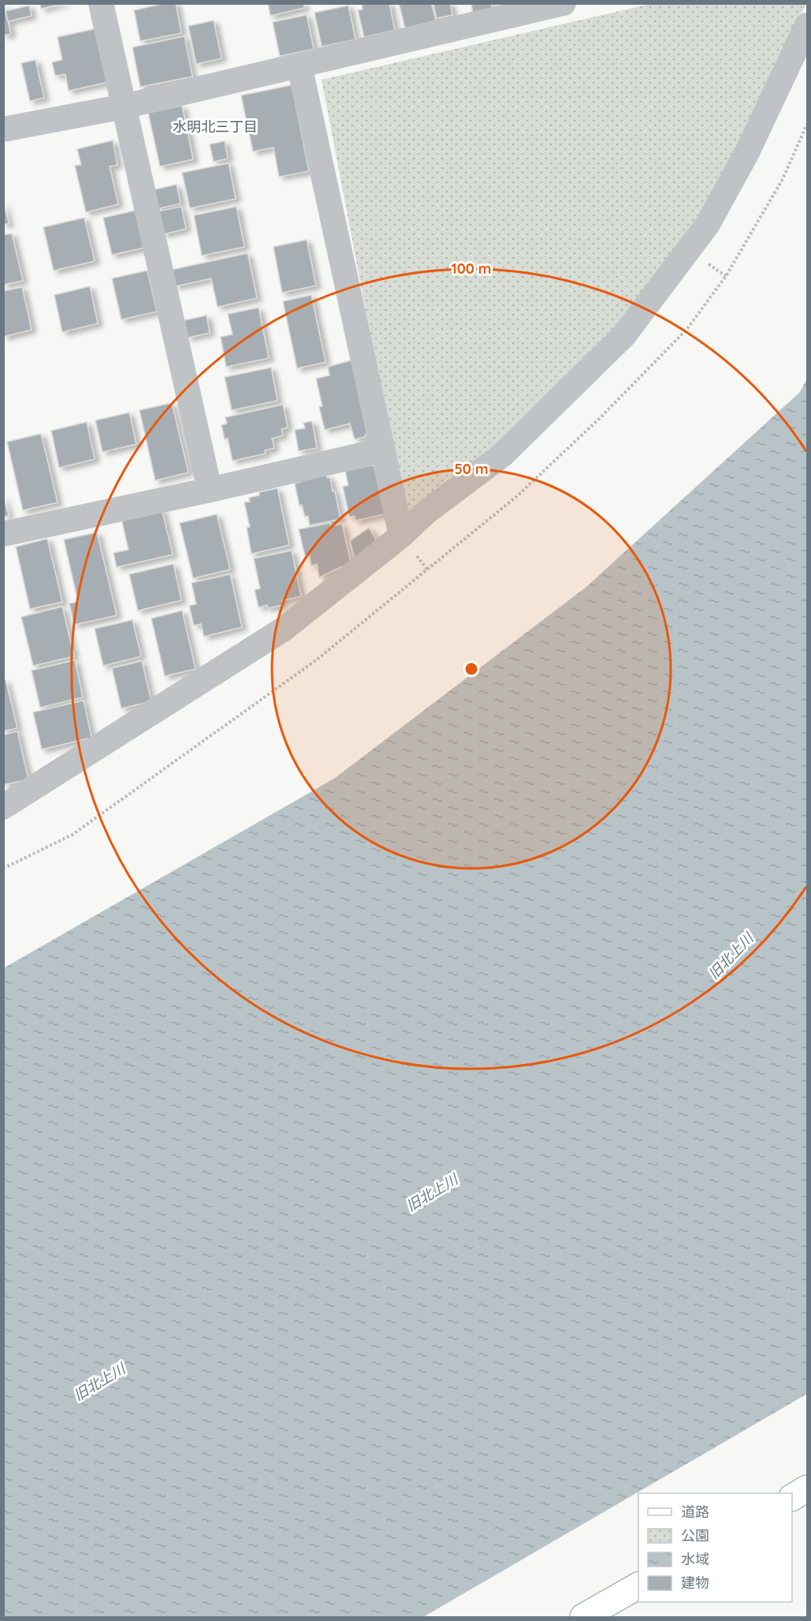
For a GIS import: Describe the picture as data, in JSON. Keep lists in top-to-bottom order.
{
  "districts": ["水明北三丁目"],
  "water": ["旧北上川"],
  "legend": [
    "道路",
    "公園",
    "水域",
    "建物"
  ],
  "rings": ["100 m", "50 m"]
}
